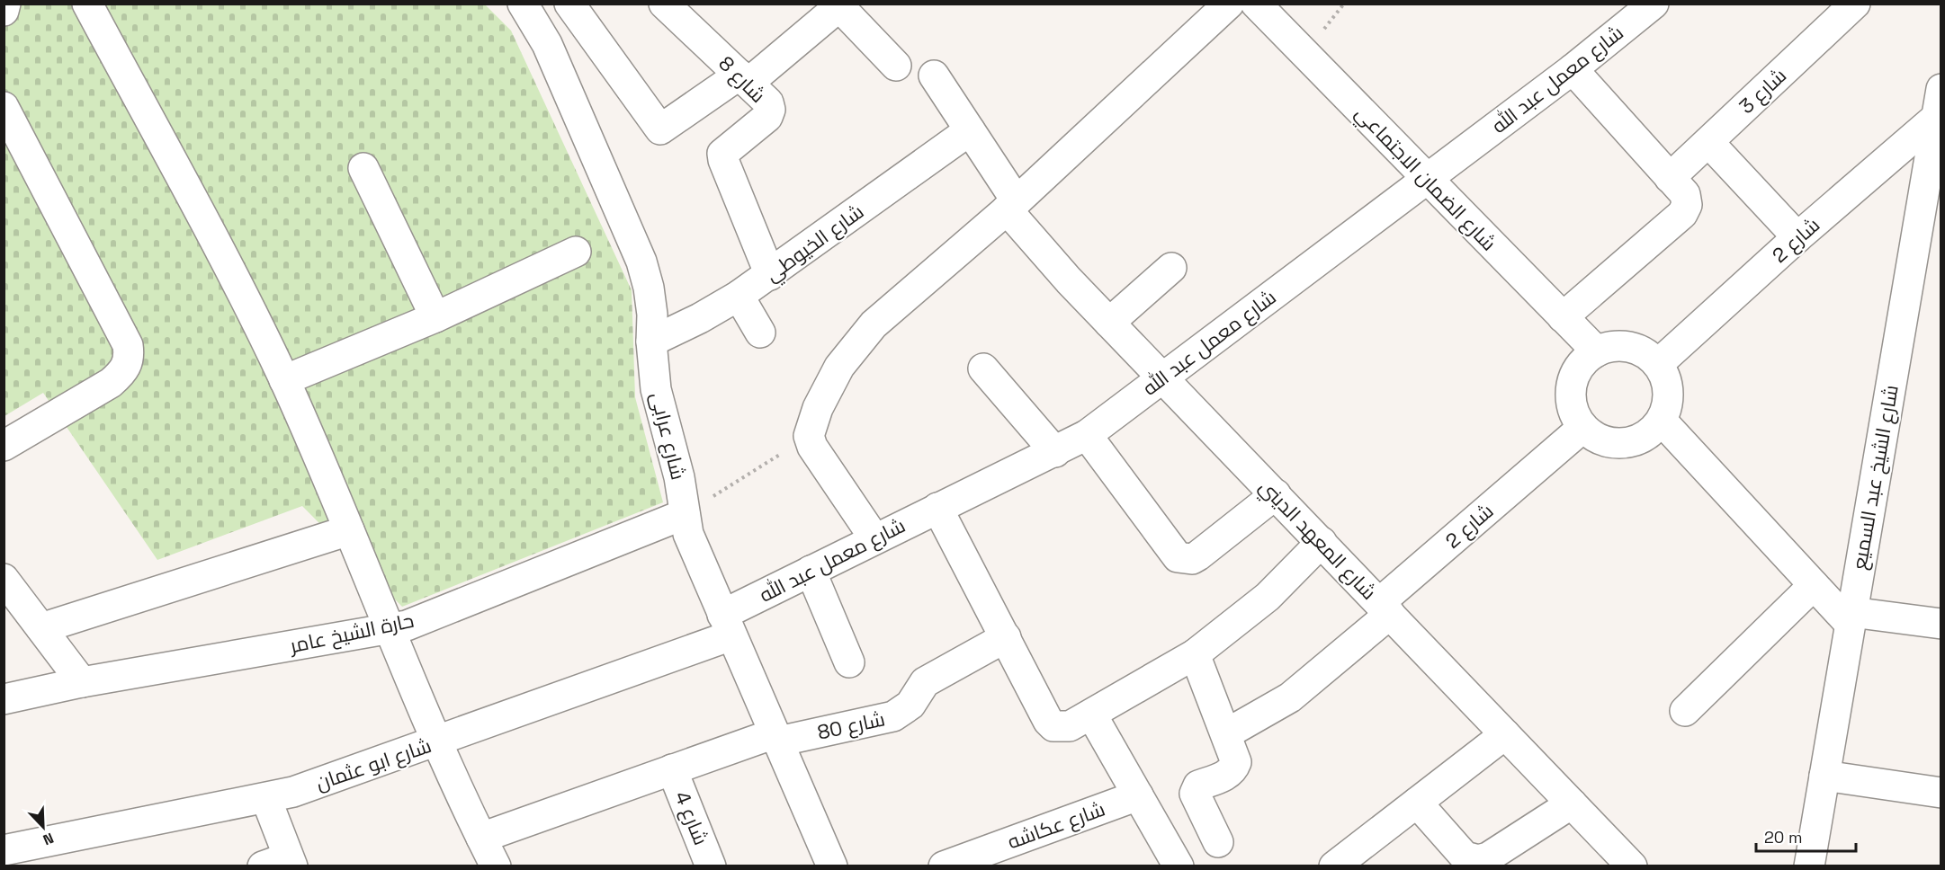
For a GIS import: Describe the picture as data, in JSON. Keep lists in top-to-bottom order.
{
  "streets": {
    "street": [
      "شارع 8",
      "شارع معمل عبد الله",
      "شارع 3",
      "شارع الضمان الاجتماعي",
      "شارع 2",
      "شارع الخيوطي",
      "شارع عرابى",
      "شارع الشيخ عبد السميع",
      "شارع المعهد الديني",
      "حارة الشيخ عامر",
      "شارع 80",
      "شارع ابو عثمان",
      "شارع 4",
      "شارع عكاشه"
    ]
  },
  "crossings": [
    ["شارع 8", "شارع الخيوطي"],
    ["شارع معمل عبد الله", "شارع الضمان الاجتماعي"],
    ["شارع معمل عبد الله", "شارع عرابى"],
    ["شارع معمل عبد الله", "شارع المعهد الديني"],
    ["شارع معمل عبد الله", "شارع ابو عثمان"],
    ["شارع الضمان الاجتماعي", "شارع 2"],
    ["شارع 2", "شارع الشيخ عبد السميع"],
    ["شارع 2", "شارع المعهد الديني"],
    ["شارع الخيوطي", "شارع عرابى"],
    ["شارع الخيوطي", "شارع المعهد الديني"],
    ["شارع عرابى", "حارة الشيخ عامر"],
    ["شارع عرابى", "شارع 80"],
    ["شارع عرابى", "شارع ابو عثمان"],
    ["شارع 80", "شارع 4"]
  ],
  "scale_bar": "20 m",
  "north": "bottom right"
}
